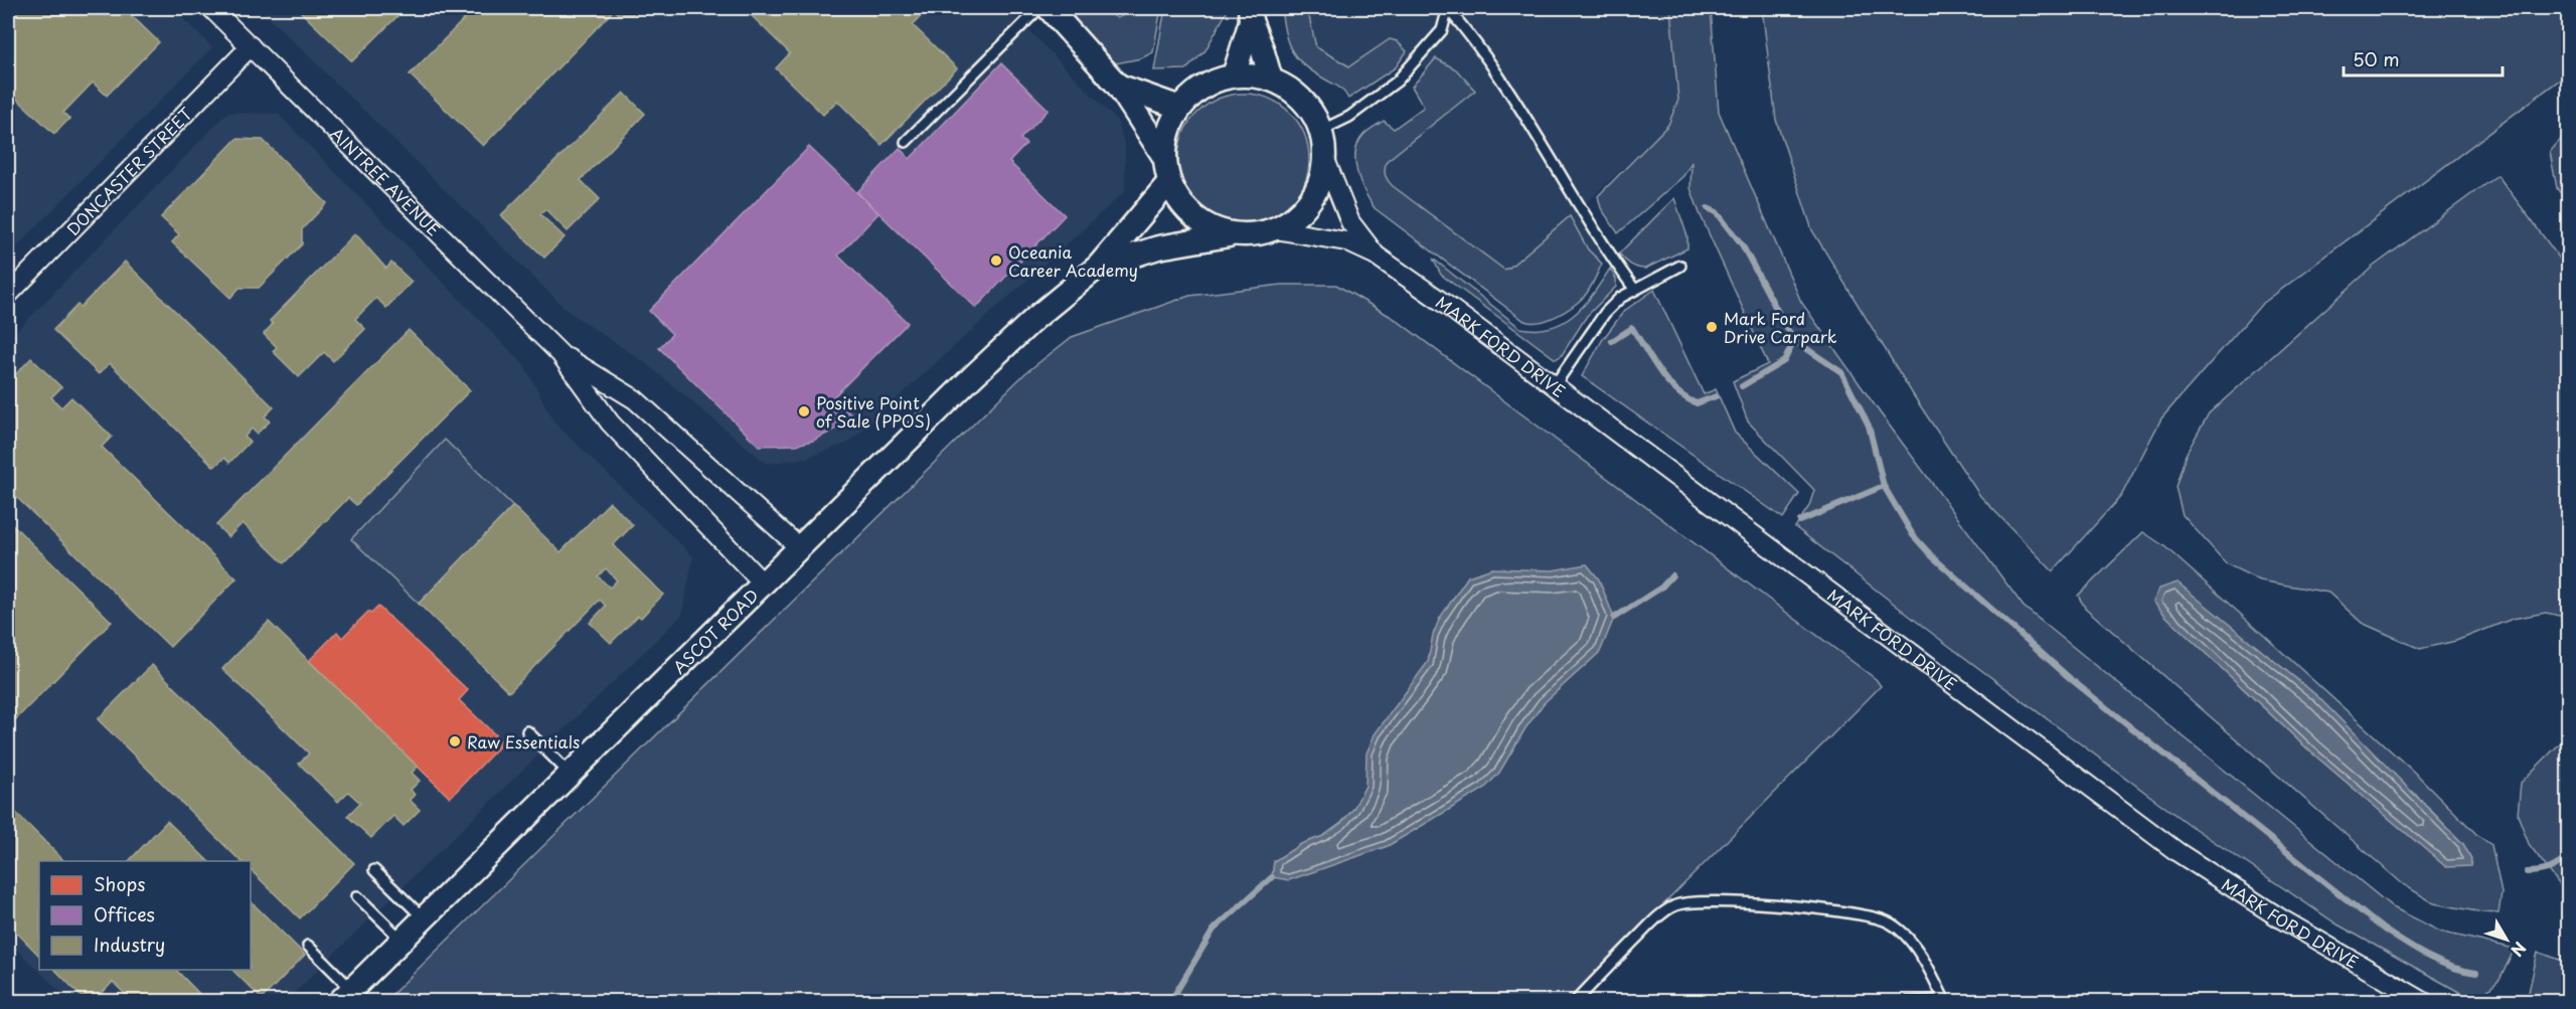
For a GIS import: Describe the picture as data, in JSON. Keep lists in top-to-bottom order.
{
  "streets": {
    "street": [
      "DONCASTER STREET",
      "AINTREE AVENUE",
      "MARK FORD DRIVE",
      "ASCOT ROAD"
    ]
  },
  "crossings": [
    ["DONCASTER STREET", "AINTREE AVENUE"],
    ["AINTREE AVENUE", "ASCOT ROAD"],
    ["MARK FORD DRIVE", "ASCOT ROAD"]
  ],
  "places": [
    "Oceania Career Academy",
    "Mark Ford Drive Carpark",
    "Positive Point of Sale (PPOS)",
    "Raw Essentials"
  ],
  "legend": ["Shops", "Offices", "Industry"],
  "scale_bar": "50 m",
  "north": "bottom right"
}
